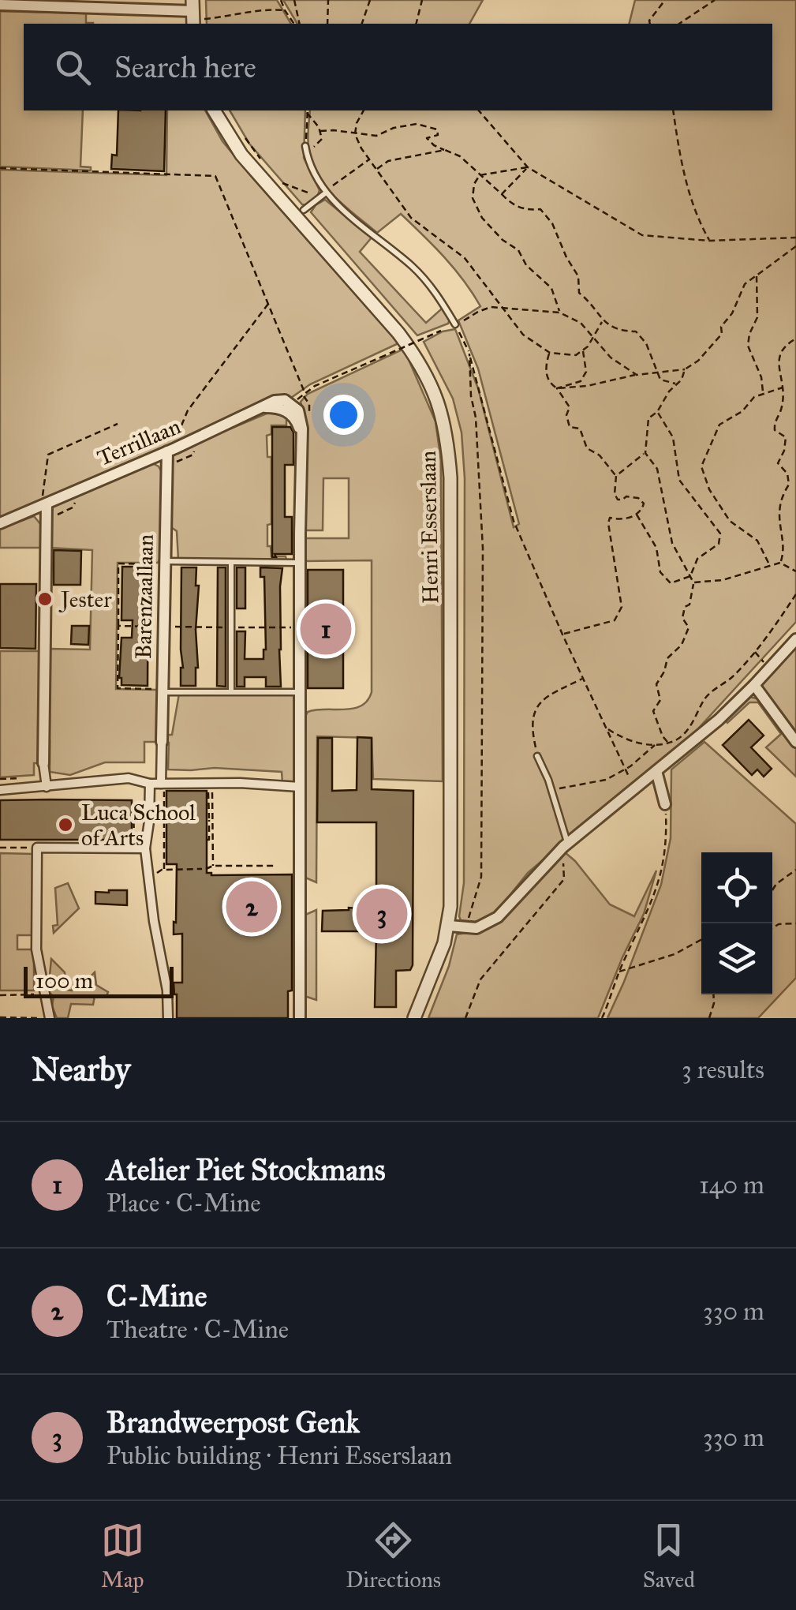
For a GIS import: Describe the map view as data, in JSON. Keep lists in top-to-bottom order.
{
  "streets": {
    "street": ["Terrillaan", "Henri Esserslaan", "Barenzaallaan"]
  },
  "crossings": [
    ["Terrillaan", "Barenzaallaan"]
  ],
  "places": ["Jester", "Luca School of Arts"],
  "scale_bar": "100 m",
  "page": {
    "search": "Search here",
    "pins": ["1", "2", "3"],
    "scale": "100 m",
    "heading": ["Nearby", "3 results"],
    "list": [
      {
        "mark": "1",
        "name": "Atelier Piet Stockmans",
        "note": "Place · C-Mine",
        "value": "140 m"
      },
      {
        "mark": "2",
        "name": "C-Mine",
        "note": "Theatre · C-Mine",
        "value": "330 m"
      },
      {
        "mark": "3",
        "name": "Brandweerpost Genk",
        "note": "Public building · Henri Esserslaan",
        "value": "330 m"
      }
    ],
    "nav": ["Map", "Directions", "Saved"]
  }
}
